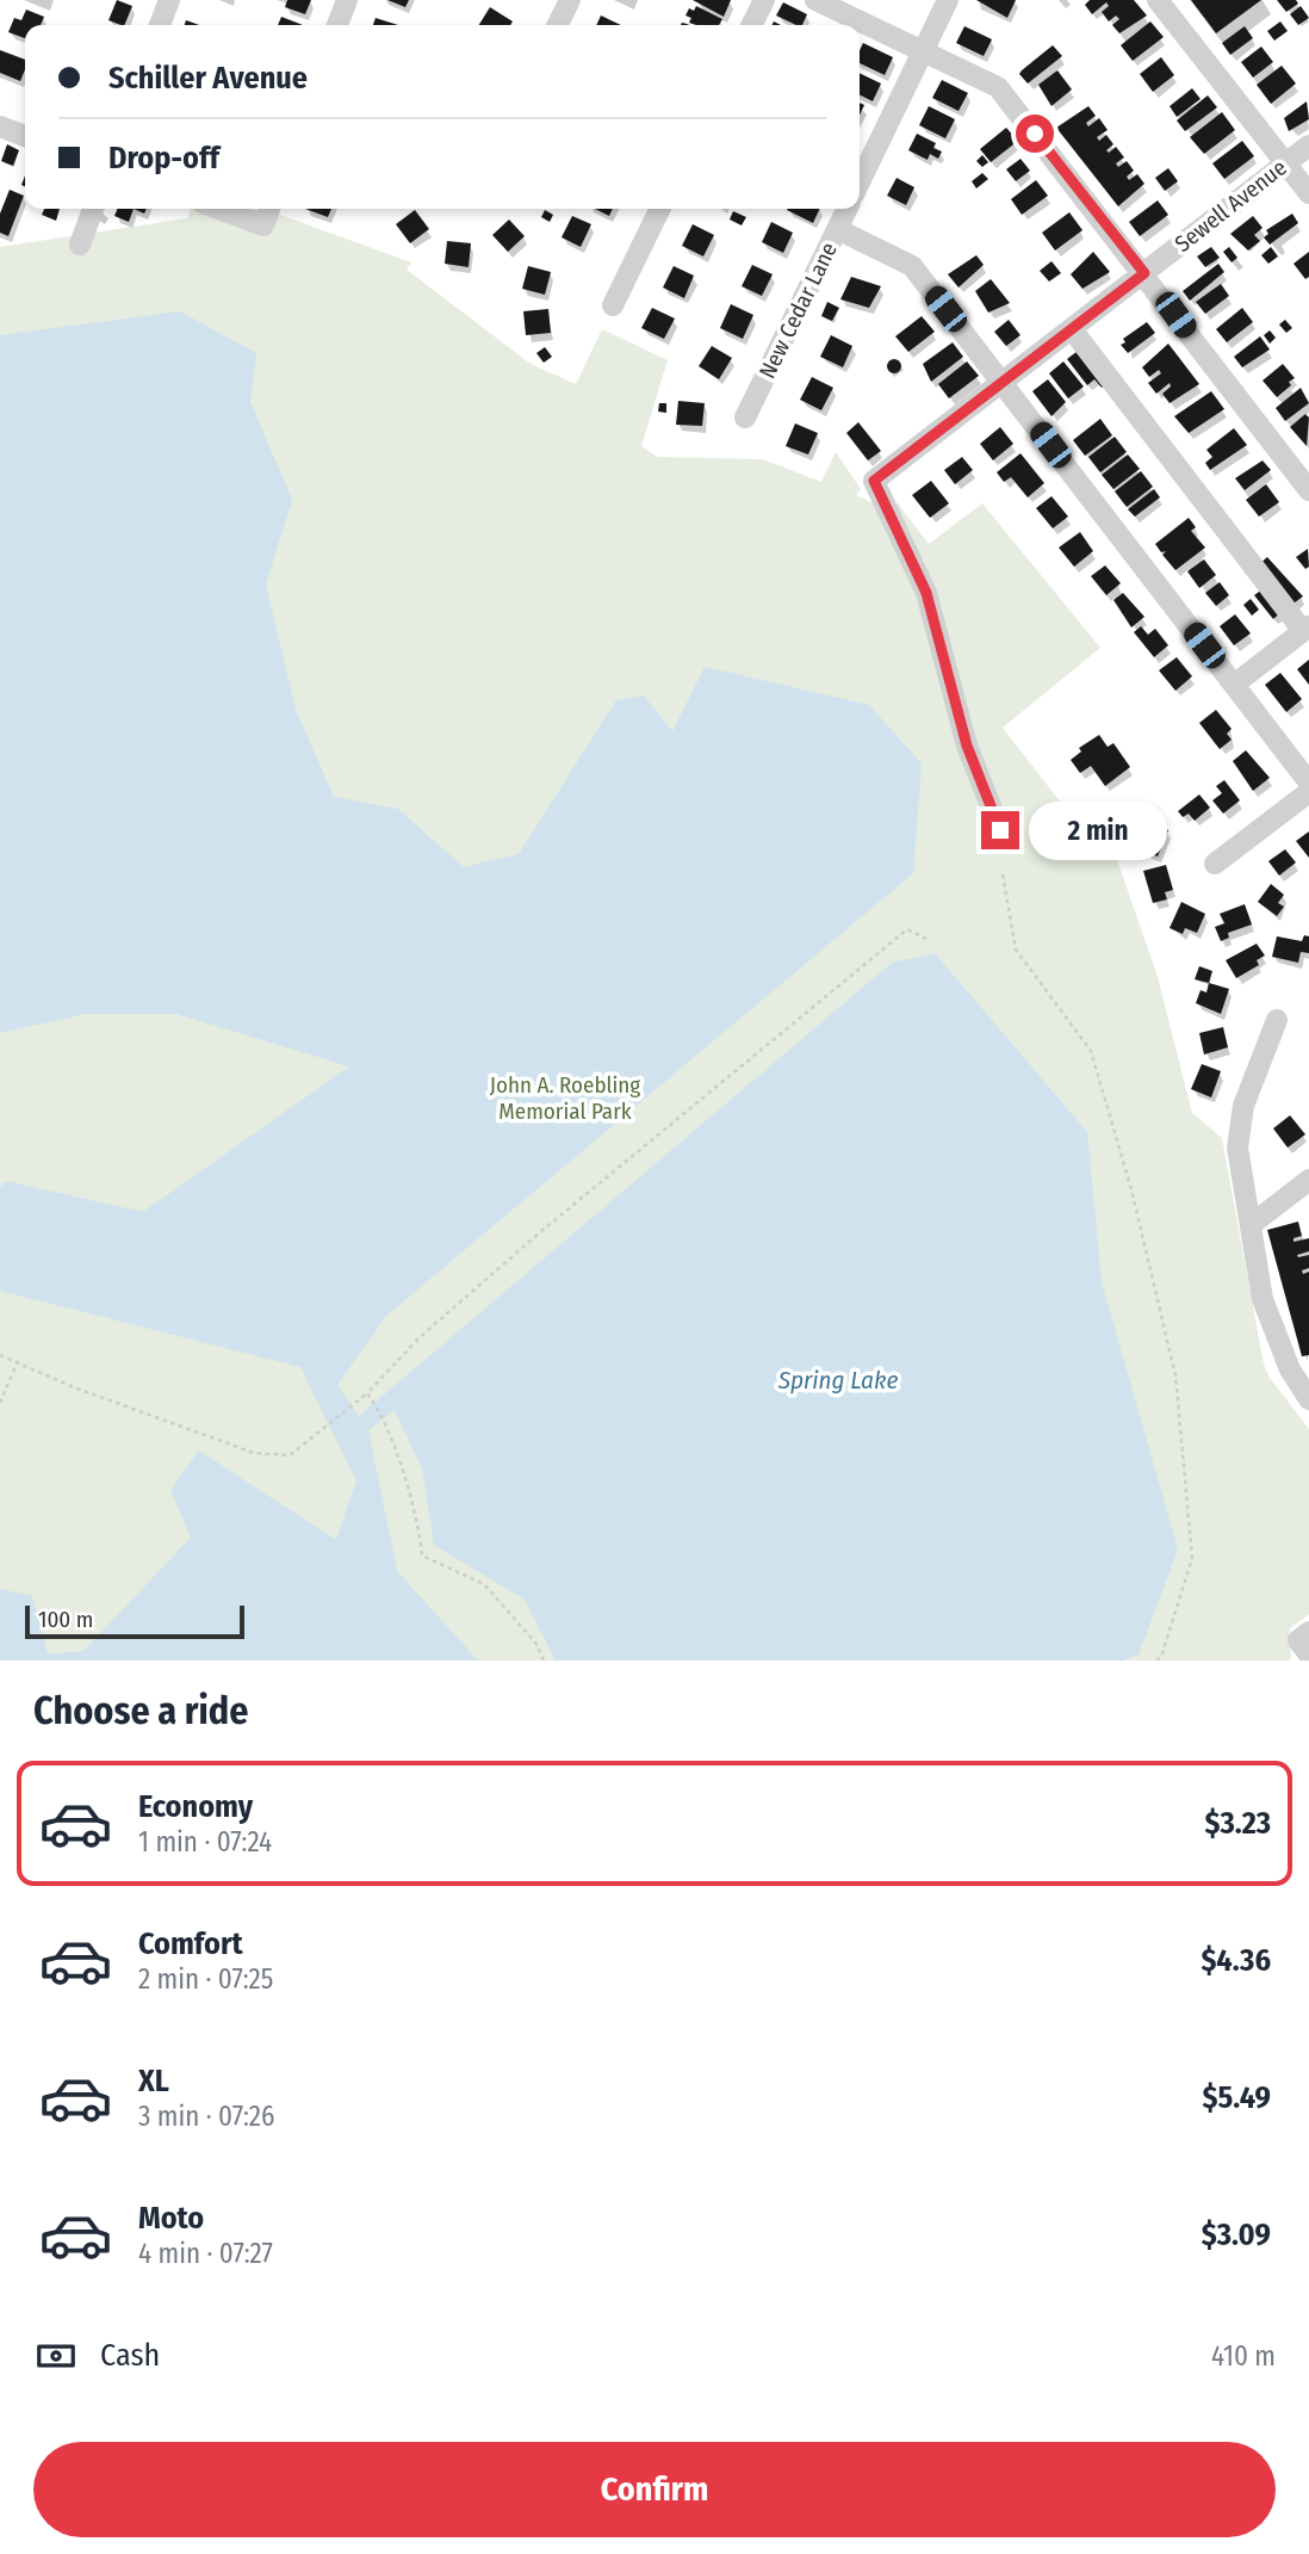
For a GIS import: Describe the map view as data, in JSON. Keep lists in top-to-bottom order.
{
  "streets": {
    "street": ["Sewell Avenue", "New Cedar Lane"]
  },
  "water": ["Spring Lake"],
  "parks": ["John A. Roebling Memorial Park"],
  "scale_bar": "100 m",
  "page": {
    "banner": ["Schiller Avenue", "Drop-off"],
    "bubble": "2 min",
    "scale": "100 m",
    "heading": "Choose a ride",
    "list": [
      {
        "name": "Economy",
        "note": "1 min · 07:24",
        "value": "$3.23"
      },
      {
        "name": "Comfort",
        "note": "2 min · 07:25",
        "value": "$4.36"
      },
      {
        "name": "XL",
        "note": "3 min · 07:26",
        "value": "$5.49"
      },
      {
        "name": "Moto",
        "note": "4 min · 07:27",
        "value": "$3.09"
      }
    ],
    "pay": ["Cash", "410 m"],
    "buttons": "Confirm"
  }
}
